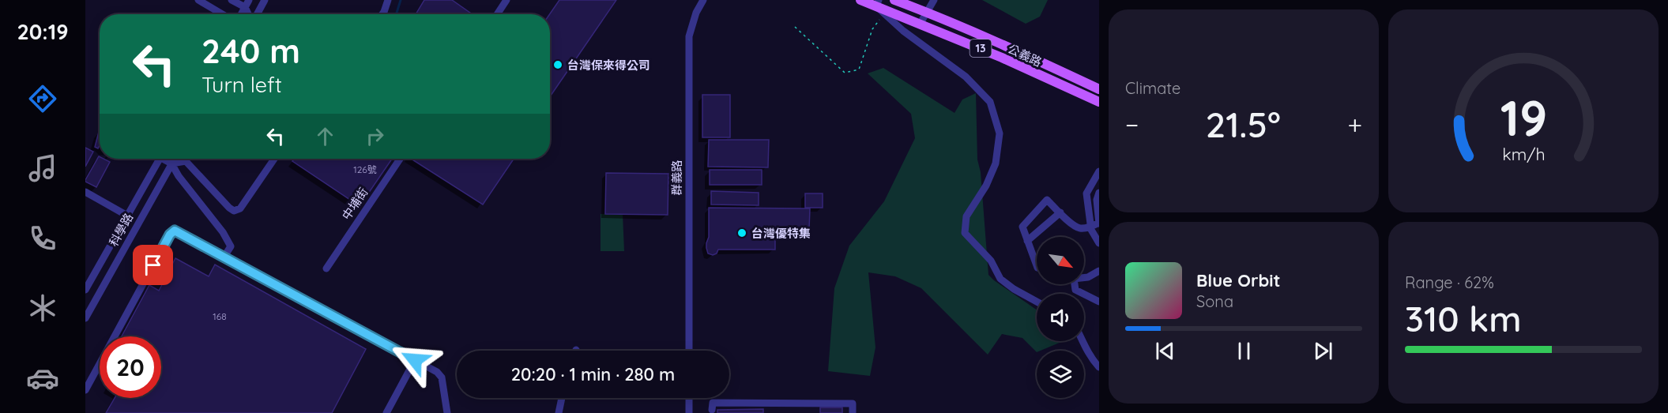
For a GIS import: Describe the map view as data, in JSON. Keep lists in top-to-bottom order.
{
  "streets": {
    "main road": ["13", "公義路"],
    "street": ["群義路", "中埔街", "科學路"]
  },
  "places": ["台灣保來得公司", "台灣優特集"],
  "house_numbers": ["126號", "168"],
  "north": "bottom right",
  "page": {
    "tabs": "20:19",
    "tile": [
      "Climate",
      ["Range · 62%", "310 km"]
    ],
    "turn": ["240 m", "Turn left"],
    "heat": ["−", "21.5°", "+"],
    "song": ["Blue Orbit", "Sona"],
    "limit": "20",
    "trip": "20:20 · 1 min · 280 m",
    "gauge": ["19", "km/h"]
  }
}
